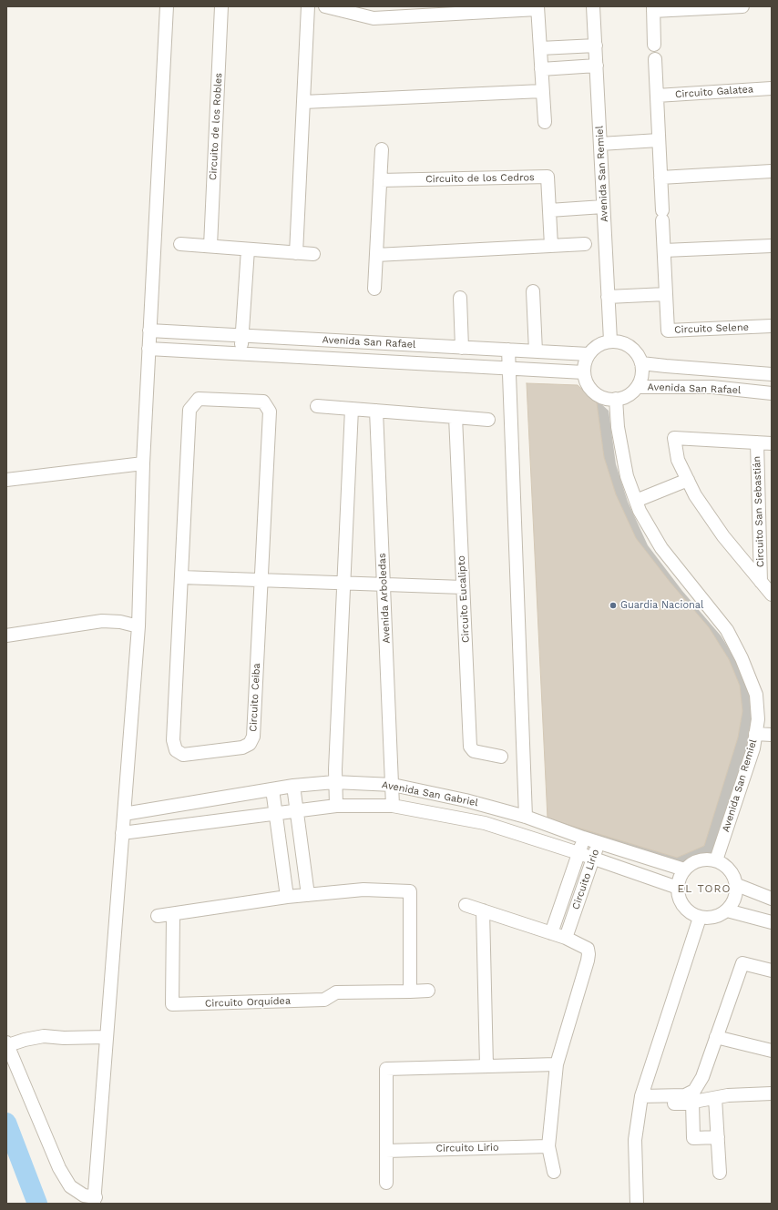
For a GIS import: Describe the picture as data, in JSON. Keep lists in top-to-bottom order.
{
  "streets": {
    "street": [
      "Circuito Galatea",
      "Circuito de los Robles",
      "Avenida San Remiel",
      "Circuito de los Cedros",
      "Circuito Selene",
      "Avenida San Rafael",
      "Circuito San Sebastián",
      "Avenida Arboledas",
      "Circuito Eucalipto",
      "Circuito Ceiba",
      "Avenida San Gabriel",
      "Circuito Lirio",
      "Circuito Orquídea"
    ]
  },
  "crossings": [
    ["Avenida San Remiel", "Avenida San Rafael"],
    ["Avenida San Remiel", "Avenida San Gabriel"],
    ["Avenida Arboledas", "Avenida San Gabriel"],
    ["Avenida San Gabriel", "Circuito Lirio"]
  ],
  "districts": ["EL TORO"],
  "places": ["Guardia Nacional"]
}
